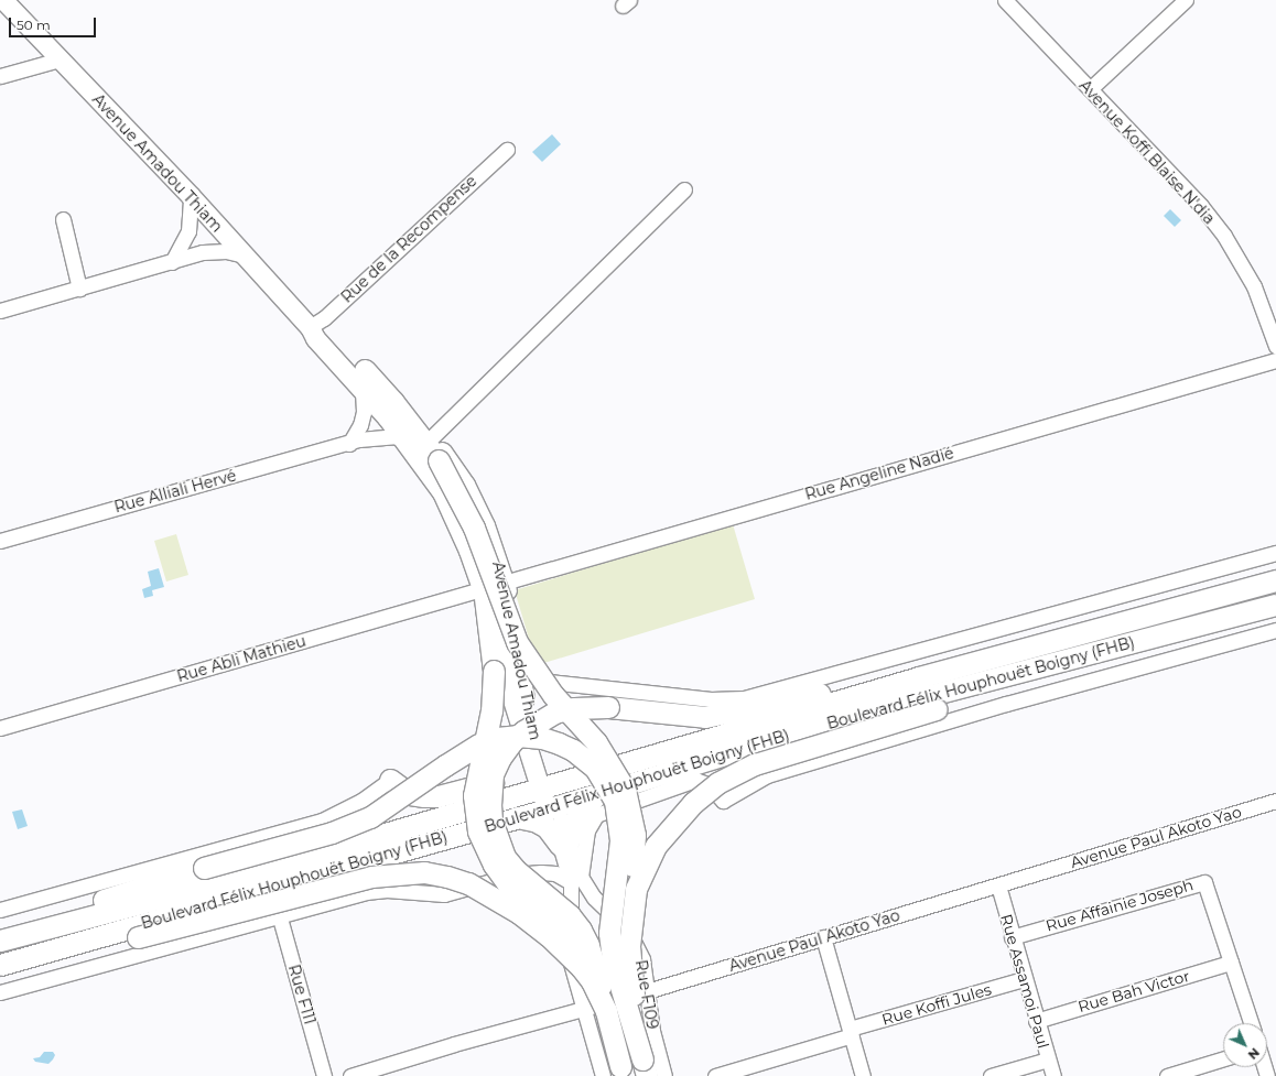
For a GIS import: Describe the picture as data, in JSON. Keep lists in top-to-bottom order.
{
  "streets": {
    "highway": ["Boulevard Félix Houphouët Boigny (FHB)"],
    "main road": ["Avenue Amadou Thiam"],
    "street": [
      "Avenue Koffi Blaise N'dia",
      "Rue de la Recompense",
      "Rue Angeline Nadié",
      "Rue Alliali Hervé",
      "Rue Abli Mathieu",
      "Avenue Paul Akoto Yao",
      "Rue Affainie Joseph",
      "Rue Assamoi Paul",
      "Rue Bah Victor",
      "Rue F111",
      "Rue F109",
      "Rue Koffi Jules"
    ]
  },
  "crossings": [
    ["Avenue Amadou Thiam", "Rue de la Recompense"],
    ["Avenue Amadou Thiam", "Rue Angeline Nadié"],
    ["Avenue Amadou Thiam", "Rue Alliali Hervé"],
    ["Avenue Amadou Thiam", "Rue Abli Mathieu"],
    ["Avenue Amadou Thiam", "Boulevard Félix Houphouët Boigny (FHB)"],
    ["Rue Angeline Nadié", "Rue Abli Mathieu"],
    ["Avenue Paul Akoto Yao", "Rue Assamoi Paul"],
    ["Avenue Paul Akoto Yao", "Rue F109"],
    ["Rue Affainie Joseph", "Rue Assamoi Paul"],
    ["Rue Affainie Joseph", "Rue Bah Victor"],
    ["Rue Assamoi Paul", "Rue Bah Victor"],
    ["Rue Assamoi Paul", "Rue Koffi Jules"]
  ],
  "scale_bar": "50 m",
  "north": "bottom right"
}
